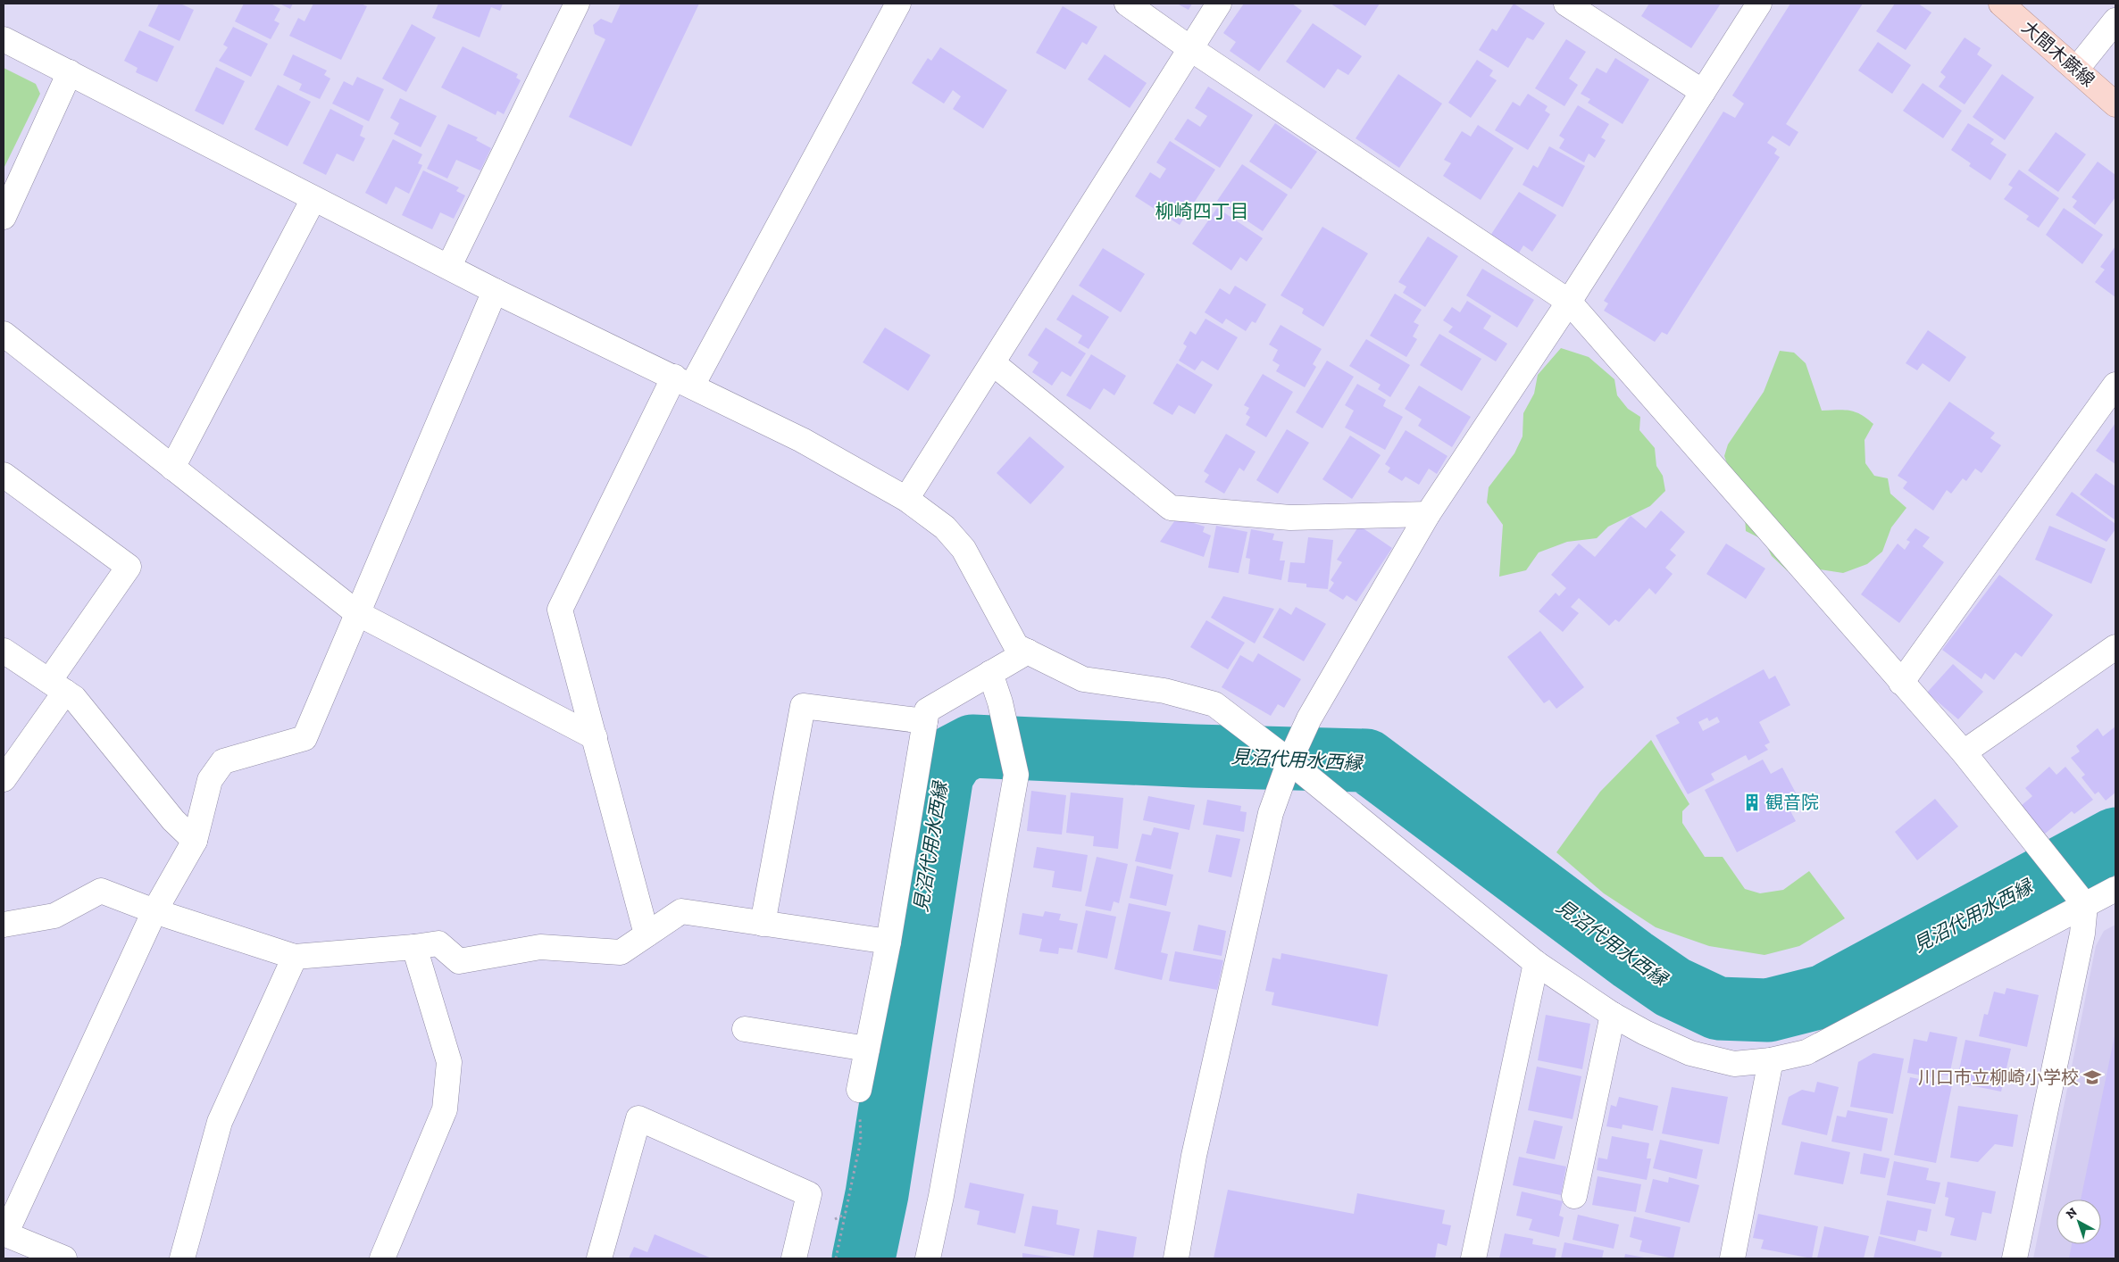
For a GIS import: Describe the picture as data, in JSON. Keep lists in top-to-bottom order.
{
  "streets": {
    "main road": ["大間木蕨線"]
  },
  "districts": ["柳崎四丁目"],
  "water": ["見沼代用水西縁"],
  "places": {
    "building": ["観音院"],
    "school or university": ["川口市立柳崎小学校"]
  },
  "north": "top left"
}
